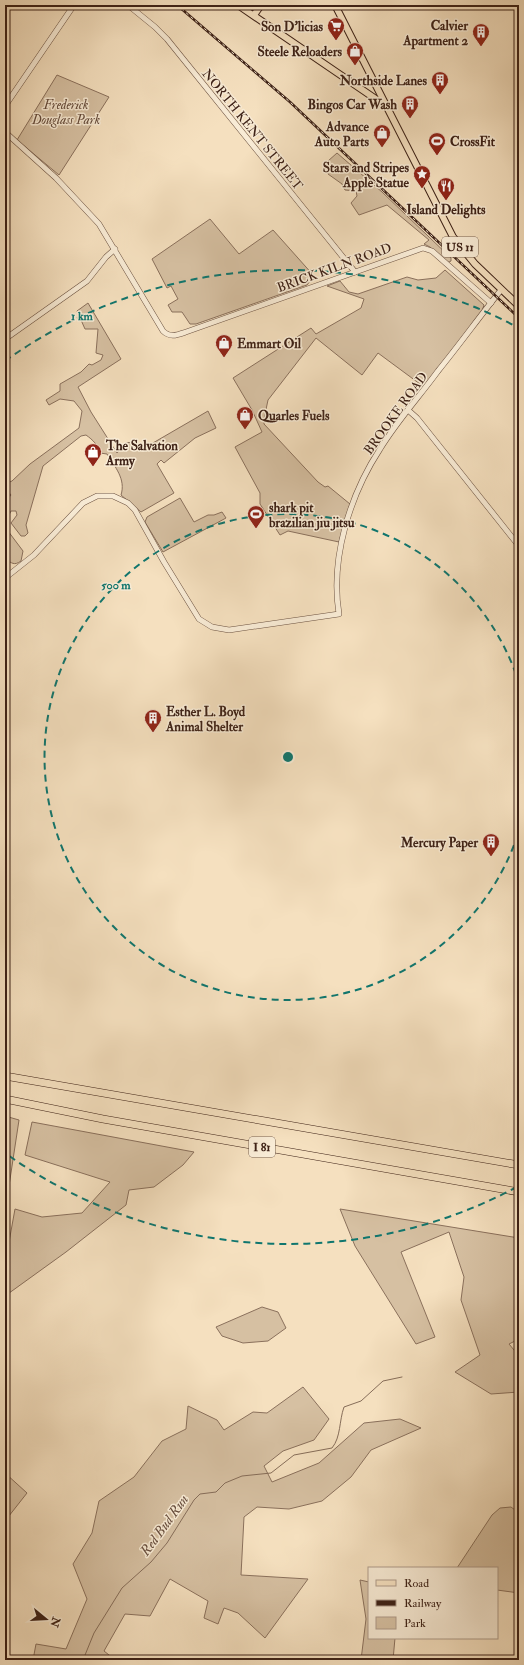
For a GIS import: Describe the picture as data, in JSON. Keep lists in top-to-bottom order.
{
  "streets": {
    "highway": ["I 81"],
    "main road": ["US 11"],
    "street": ["NORTH KENT STREET", "BRICK KILN ROAD", "BROOKE ROAD"]
  },
  "crossings": [
    ["NORTH KENT STREET", "BRICK KILN ROAD"],
    ["US 11", "BROOKE ROAD"],
    ["BRICK KILN ROAD", "BROOKE ROAD"]
  ],
  "water": ["Red Bud Run"],
  "parks": ["Frederick Douglass Park"],
  "places": {
    "supermarket": ["Son D'licias"],
    "building": [
      "Calvier Apartment 2",
      "Northside Lanes",
      "Bingos Car Wash",
      "Esther L. Boyd Animal Shelter",
      "Mercury Paper"
    ],
    "shop": [
      "Steele Reloaders",
      "Advance Auto Parts",
      "Emmart Oil",
      "Quarles Fuels",
      "The Salvation Army"
    ],
    "sports": ["CrossFit", "shark pit brazilian jiu jitsu"],
    "place": ["Stars and Stripes Apple Statue"],
    "restaurant": ["Island Delights"]
  },
  "legend": ["Road", "Railway", "Park"],
  "north": "right",
  "rings": ["1 km", "500 m"]
}
